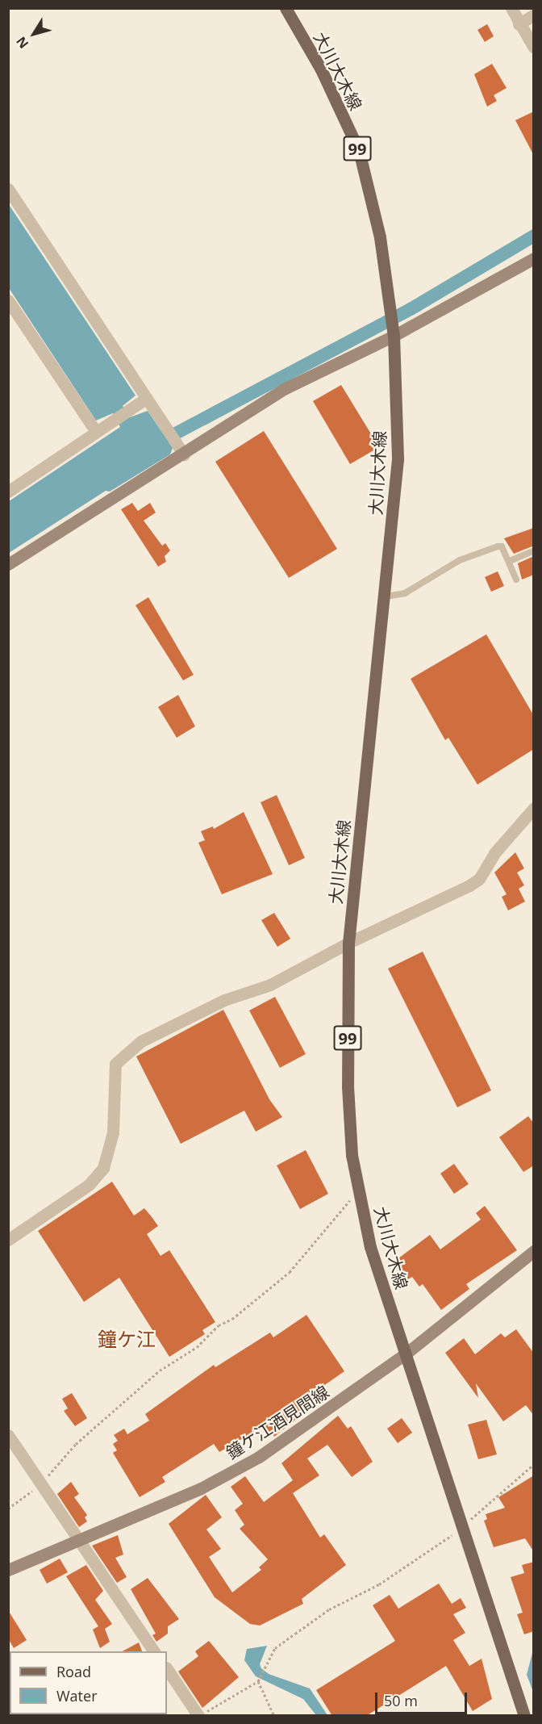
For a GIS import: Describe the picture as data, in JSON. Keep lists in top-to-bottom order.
{
  "streets": {
    "main road": ["大川大木線", "99", "鐘ケ江酒見間線"]
  },
  "crossings": [
    ["大川大木線", "鐘ケ江酒見間線"]
  ],
  "districts": ["鐘ケ江"],
  "legend": ["Road", "Water"],
  "scale_bar": "50 m",
  "north": "bottom left"
}
